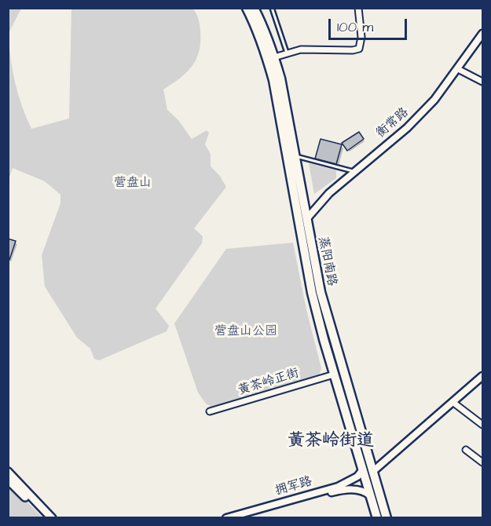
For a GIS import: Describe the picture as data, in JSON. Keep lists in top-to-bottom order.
{
  "streets": {
    "main road": ["蒸阳南路"],
    "street": ["衡常路", "黄茶岭正街", "拥军路"]
  },
  "crossings": [
    ["衡常路", "蒸阳南路"],
    ["蒸阳南路", "黄茶岭正街"],
    ["蒸阳南路", "拥军路"]
  ],
  "districts": ["黄茶岭街道"],
  "parks": ["营盘山", "营盘山公园"],
  "scale_bar": "100 m"
}
